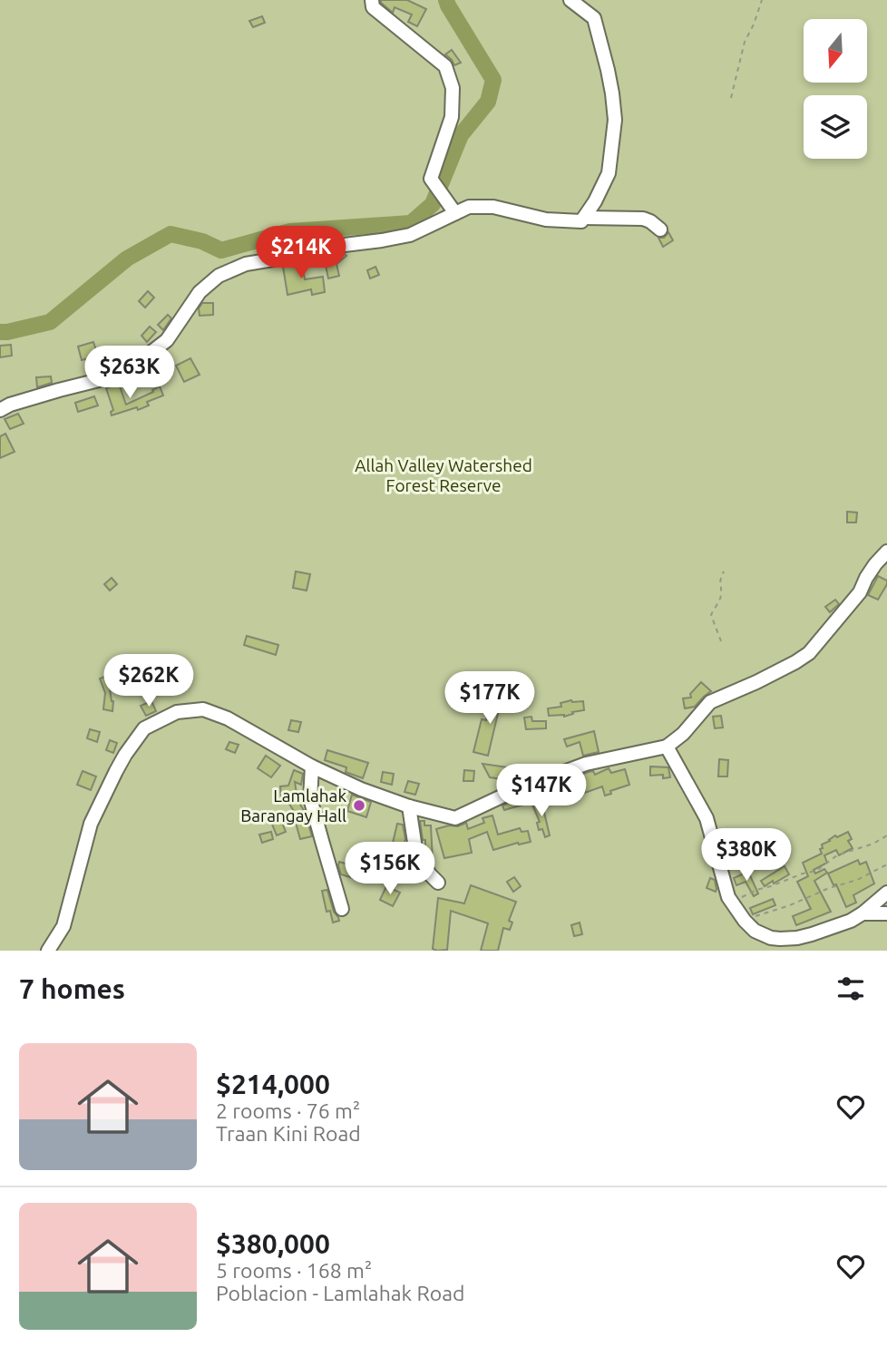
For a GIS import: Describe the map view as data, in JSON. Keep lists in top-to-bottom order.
{
  "parks": ["Allah Valley Watershed Forest Reserve"],
  "places": ["Lamlahak Barangay Hall"],
  "north": "bottom",
  "page": {
    "price": [
      "$214K",
      "$263K",
      "$262K",
      "$177K",
      "$147K",
      "$380K",
      "$156K"
    ],
    "heading": "7 homes",
    "list": [
      {
        "name": "$214,000",
        "note": "2 rooms · 76 m² · Traan Kini Road"
      },
      {
        "name": "$380,000",
        "note": "5 rooms · 168 m² · Poblacion - Lamlahak Road"
      }
    ]
  }
}
